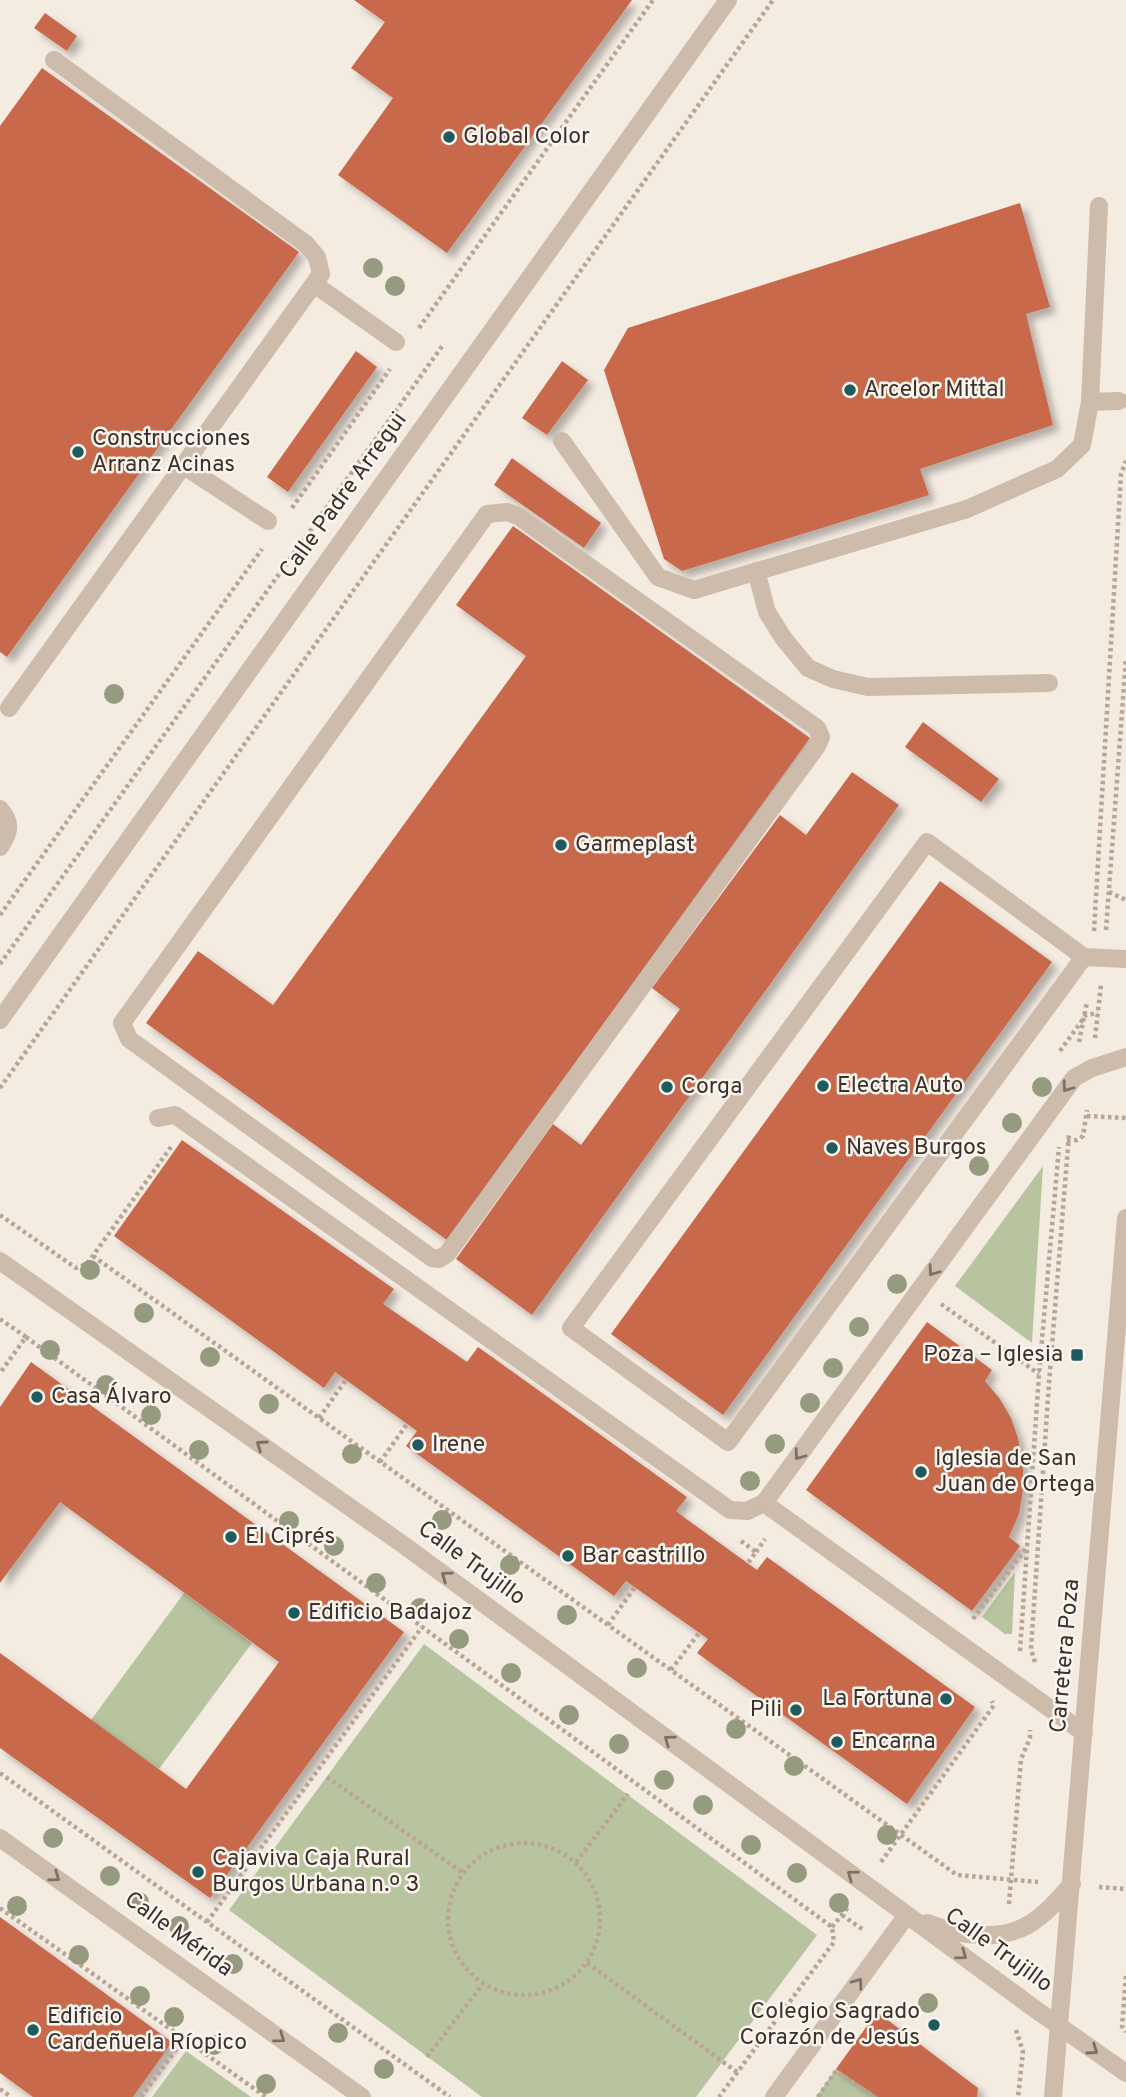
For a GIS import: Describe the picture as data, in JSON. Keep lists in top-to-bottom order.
{
  "streets": {
    "street": [
      "Calle Padre Arregui",
      "Calle Trujillo",
      "Carretera Poza",
      "Calle Mérida"
    ]
  },
  "crossings": [
    ["Calle Trujillo", "Carretera Poza"]
  ],
  "one_way": ["Calle Mérida"],
  "places": {
    "other": [
      "Global Color",
      "Arcelor Mittal",
      "Construcciones Arranz Acinas",
      "Garmeplast",
      "Electra Auto",
      "Corga",
      "Naves Burgos",
      "Casa Álvaro",
      "Irene",
      "Iglesia de San Juan de Ortega",
      "El Ciprés",
      "Bar castrillo",
      "Edificio Badajoz",
      "La Fortuna",
      "Pili",
      "Encarna",
      "Cajaviva Caja Rural Burgos Urbana n.º 3",
      "Colegio Sagrado Corazón de Jesús",
      "Edificio Cardeñuela Ríopico"
    ],
    "transit": ["Poza – Iglesia"]
  }
}
